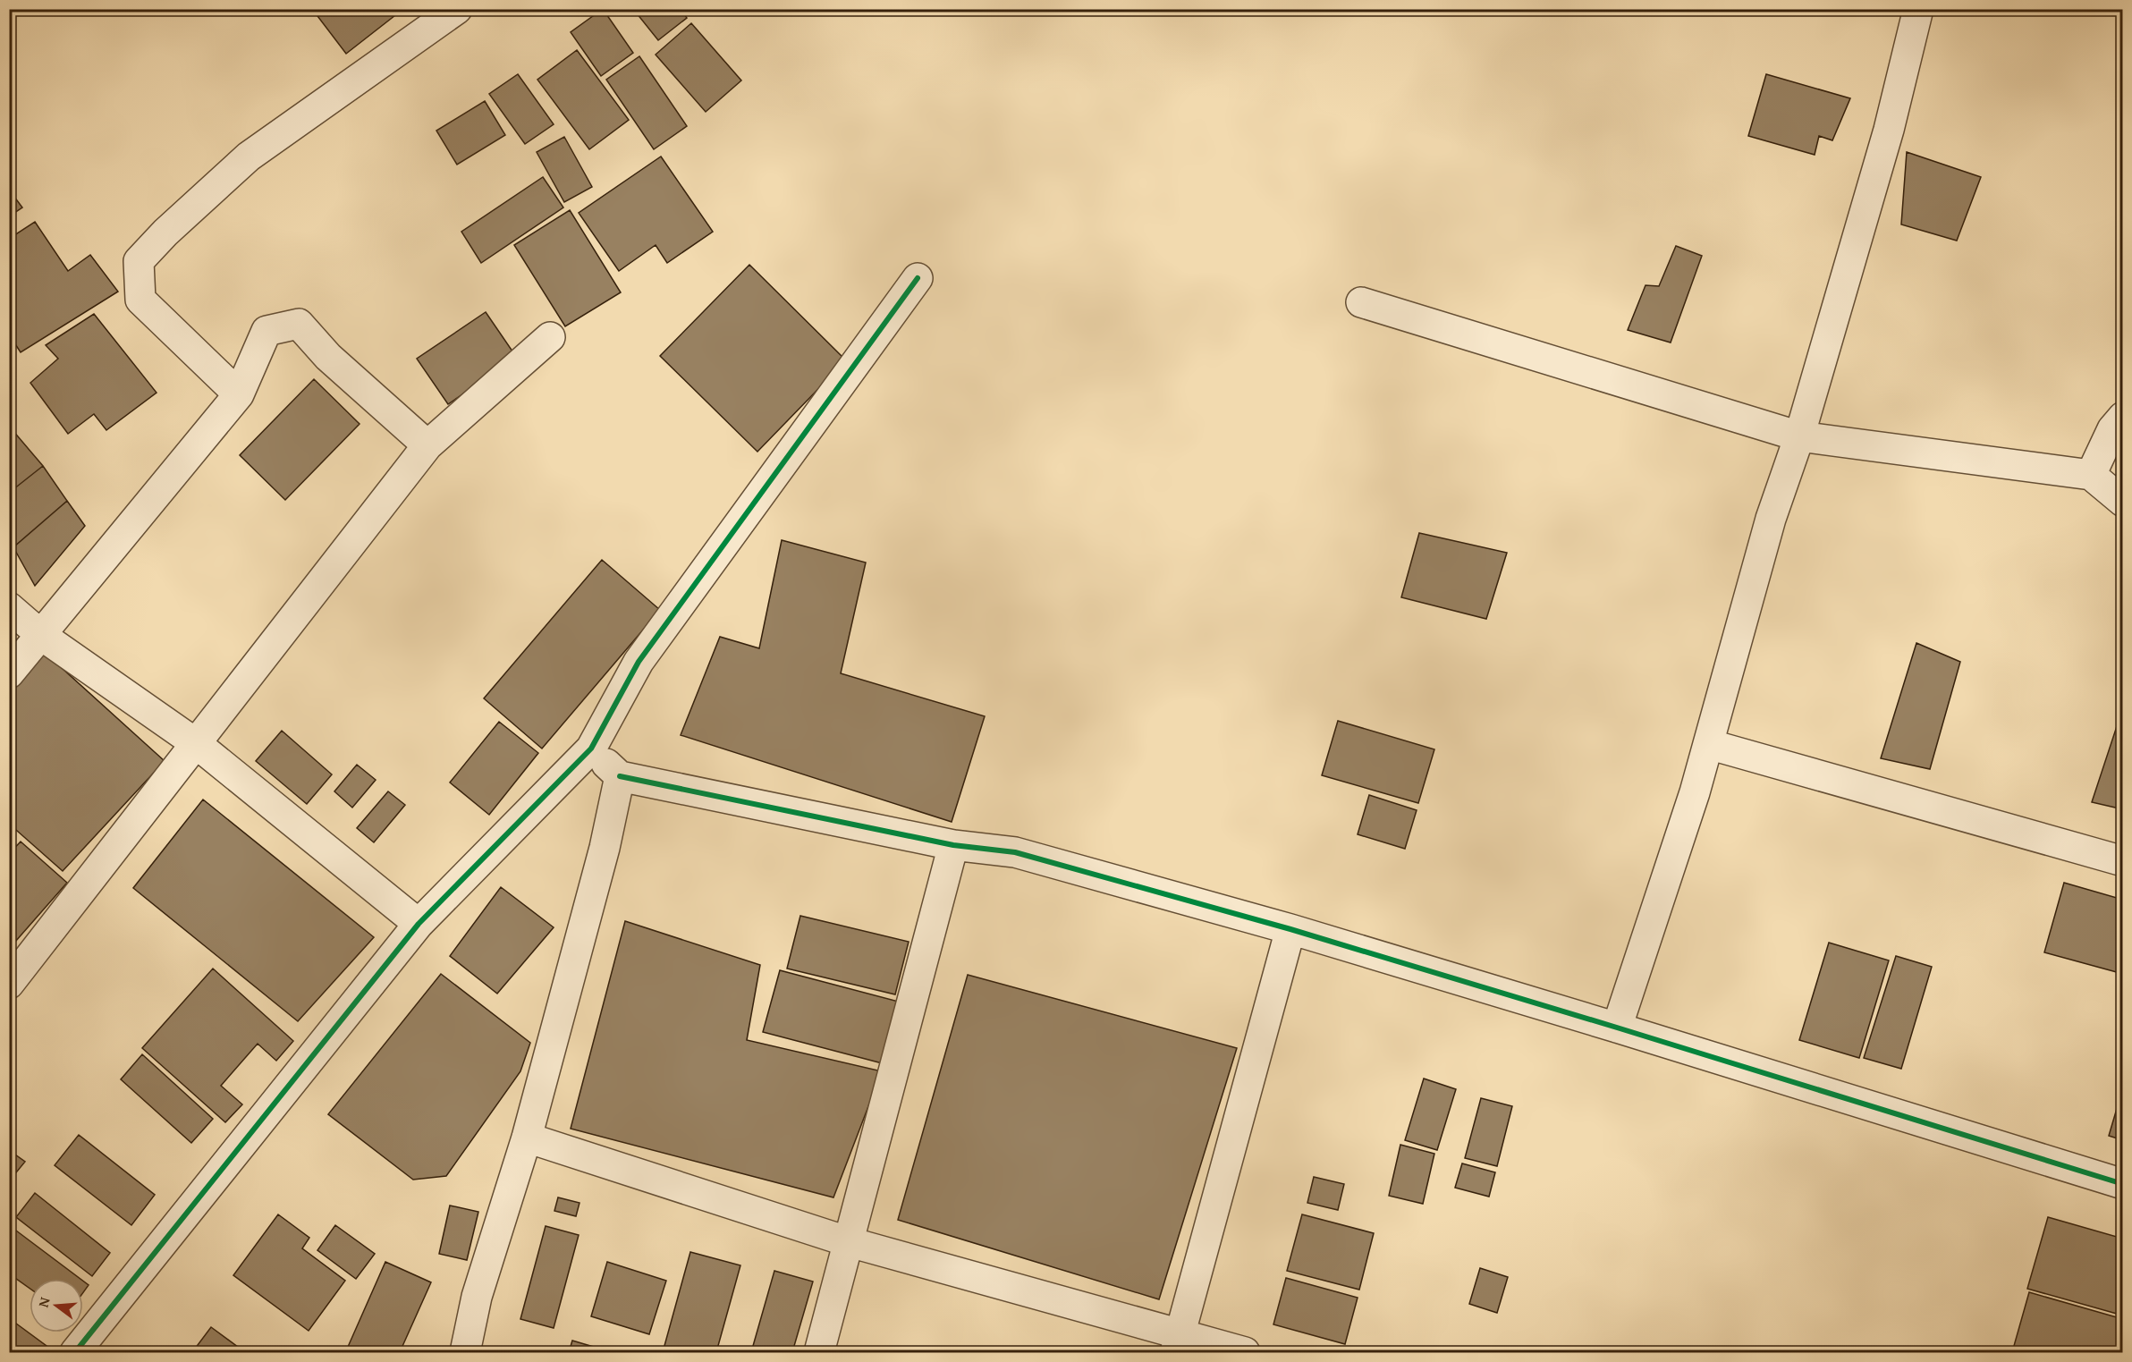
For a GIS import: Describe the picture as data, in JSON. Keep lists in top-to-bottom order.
{
  "north": "left"
}
